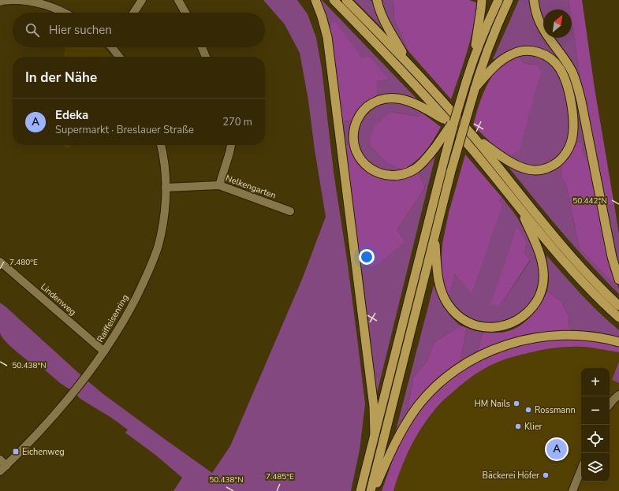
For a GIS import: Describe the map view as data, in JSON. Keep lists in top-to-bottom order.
{
  "streets": {
    "street": ["Nelkengarten", "Lindenweg", "Raiffeisenring"]
  },
  "crossings": [
    ["Nelkengarten", "Raiffeisenring"],
    ["Lindenweg", "Raiffeisenring"]
  ],
  "places": {
    "other": [
      "HM Nails",
      "Rossmann",
      "Klier",
      "Bäckerei Höfer"
    ],
    "transit": ["Eichenweg"]
  },
  "north": "top right",
  "page": {
    "search": "Hier suchen",
    "heading": "In der Nähe",
    "list": [
      {
        "mark": "A",
        "name": "Edeka",
        "note": "Supermarkt · Breslauer Straße",
        "value": "270 m"
      }
    ],
    "map_buttons": ["+", "−"],
    "pins": "A"
  },
  "coordinates": [
    "50.442°N",
    "7.480°E",
    "50.438°N",
    "7.485°E"
  ]
}
